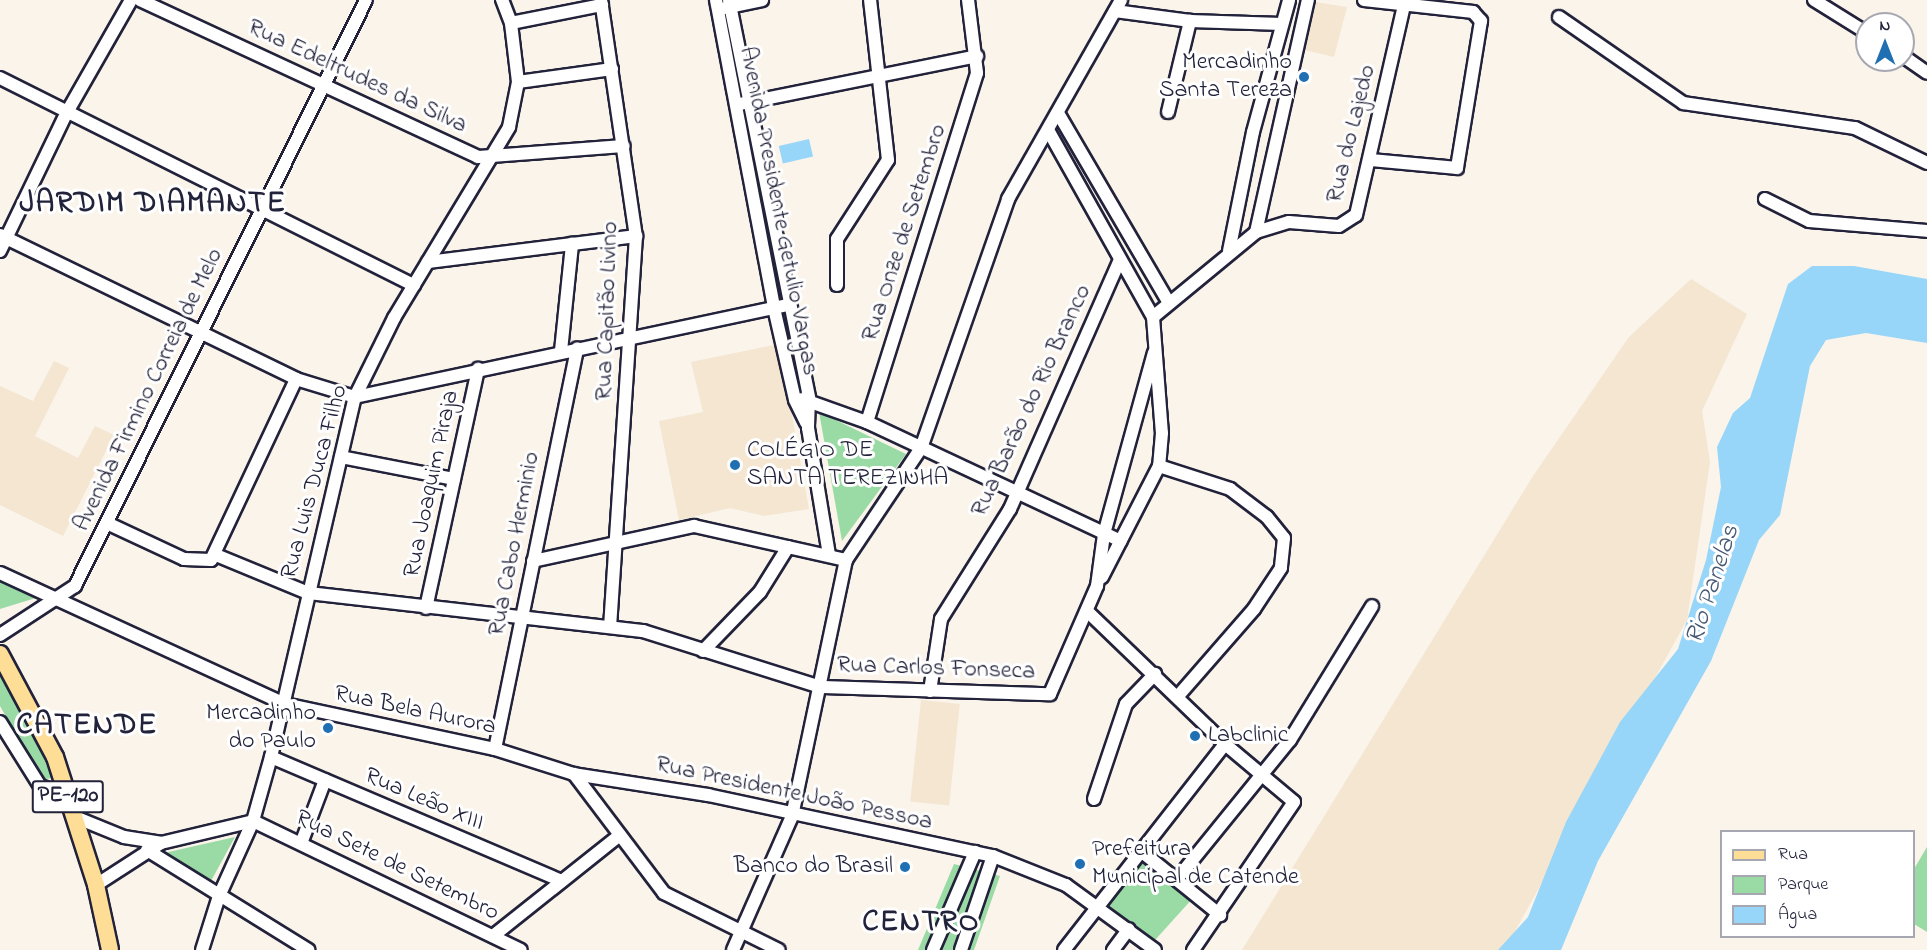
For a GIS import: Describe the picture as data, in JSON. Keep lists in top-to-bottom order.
{
  "streets": {
    "main road": ["PE-120"],
    "street": [
      "Rua Edeltrudes da Silva",
      "Rua do Lajedo",
      "Avenida Presidente Getulio Vargas",
      "Rua Onze de Setembro",
      "Rua Capitão Livino",
      "Avenida Firmino Correia de Melo",
      "Rua Barão do Rio Branco",
      "Rua Luis Duca Filho",
      "Rua Joaquim Piraja",
      "Rua Cabo Herminio",
      "Rua Carlos Fonseca",
      "Rua Bela Aurora",
      "Rua Presidente João Pessoa",
      "Rua Leão XIII",
      "Rua Sete de Setembro"
    ]
  },
  "crossings": [
    ["Rua Edeltrudes da Silva", "Avenida Firmino Correia de Melo"],
    ["Rua Edeltrudes da Silva", "Rua Luis Duca Filho"],
    ["Rua do Lajedo", "Rua Barão do Rio Branco"],
    ["Rua Capitão Livino", "Rua Carlos Fonseca"],
    ["Avenida Firmino Correia de Melo", "Rua Bela Aurora"],
    ["Rua Barão do Rio Branco", "Rua Carlos Fonseca"],
    ["Rua Luis Duca Filho", "Rua Carlos Fonseca"],
    ["Rua Luis Duca Filho", "Rua Bela Aurora"],
    ["Rua Luis Duca Filho", "Rua Leão XIII"],
    ["Rua Luis Duca Filho", "Rua Sete de Setembro"],
    ["Rua Joaquim Piraja", "Rua Carlos Fonseca"],
    ["Rua Cabo Herminio", "Rua Carlos Fonseca"],
    ["Rua Cabo Herminio", "Rua Bela Aurora"],
    ["Rua Bela Aurora", "Rua Presidente João Pessoa"]
  ],
  "districts": ["JARDIM DIAMANTE", "CATENDE", "CENTRO"],
  "water": ["Rio Panelas"],
  "places": [
    "Mercadinho Santa Tereza",
    "COLÉGIO DE SANTA TEREZINHA",
    "Mercadinho do Paulo",
    "Labclinic",
    "Prefeitura Municipal de Catende",
    "Banco do Brasil"
  ],
  "legend": ["Rua", "Parque", "Água"],
  "north": "top"
}
